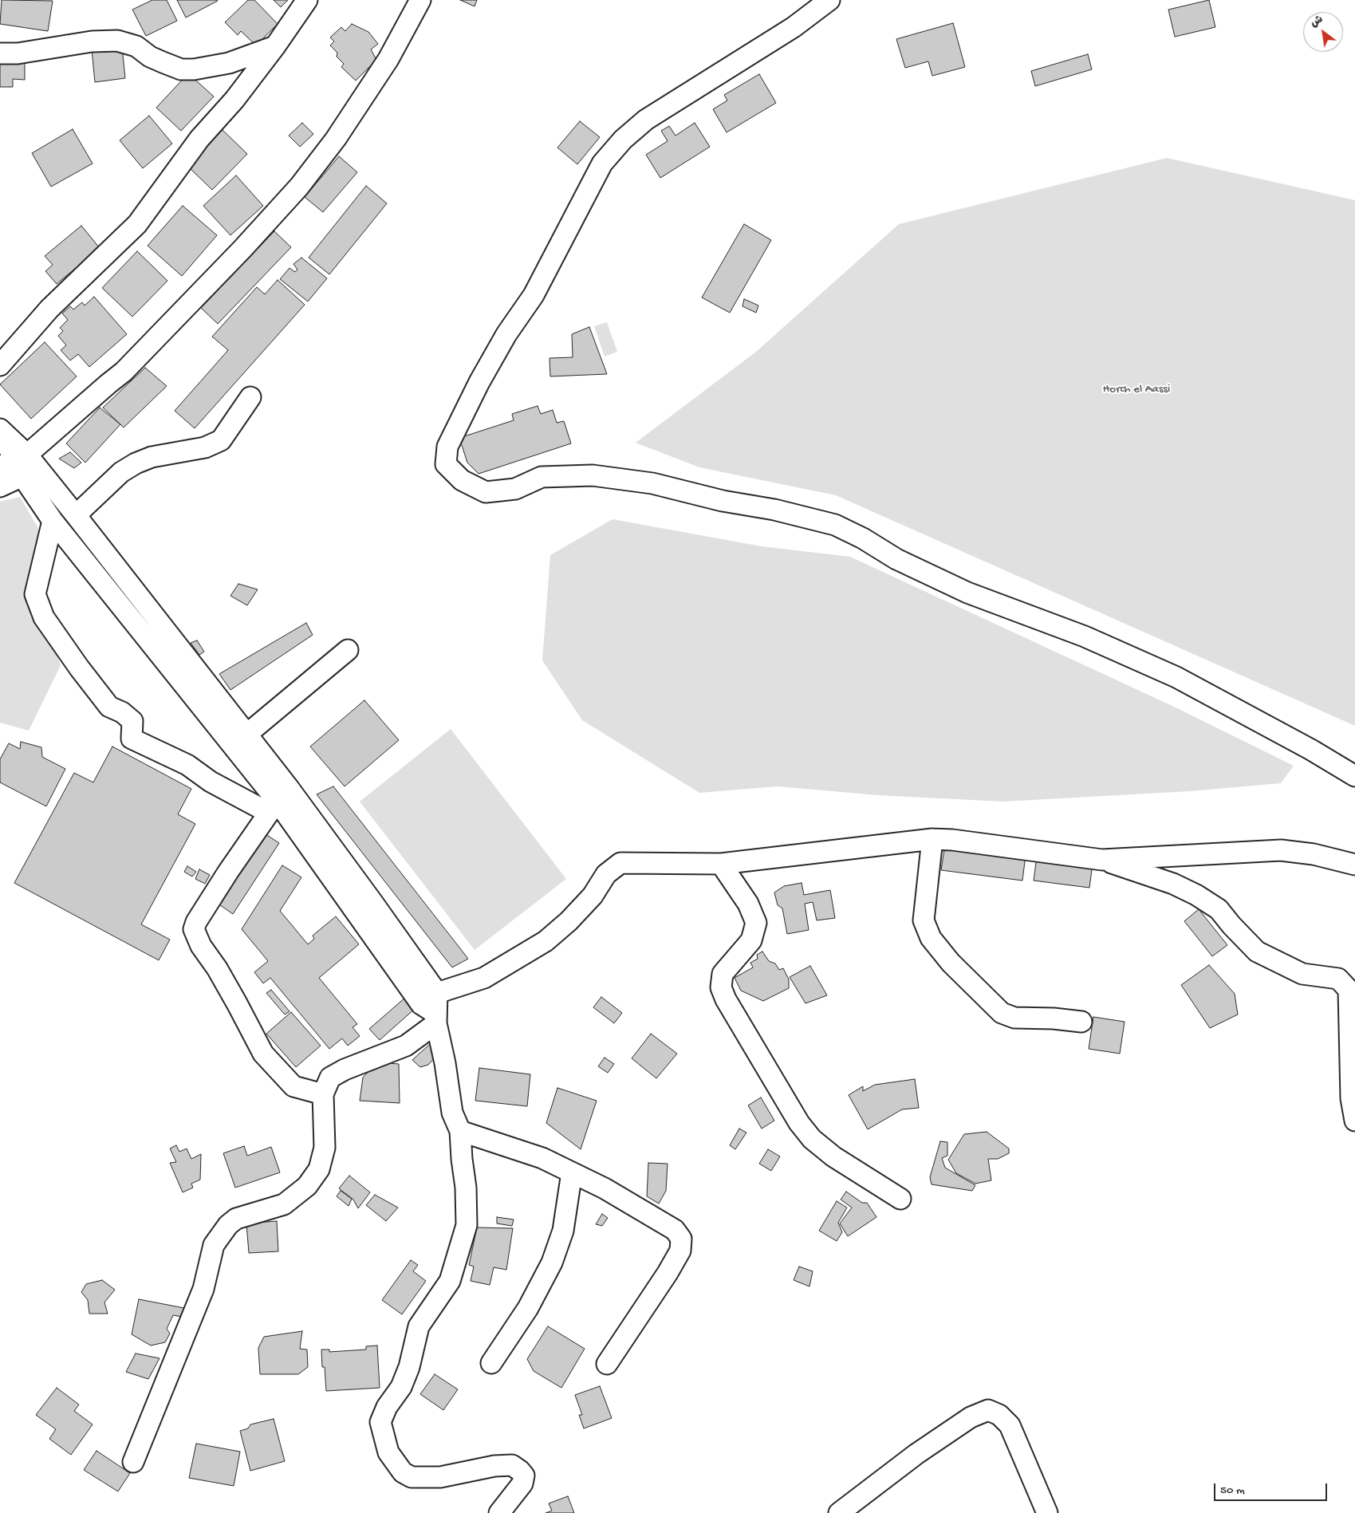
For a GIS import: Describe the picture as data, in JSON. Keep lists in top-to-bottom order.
{
  "parks": ["Horch el Aassi"],
  "scale_bar": "50 m",
  "north": "top left"
}
